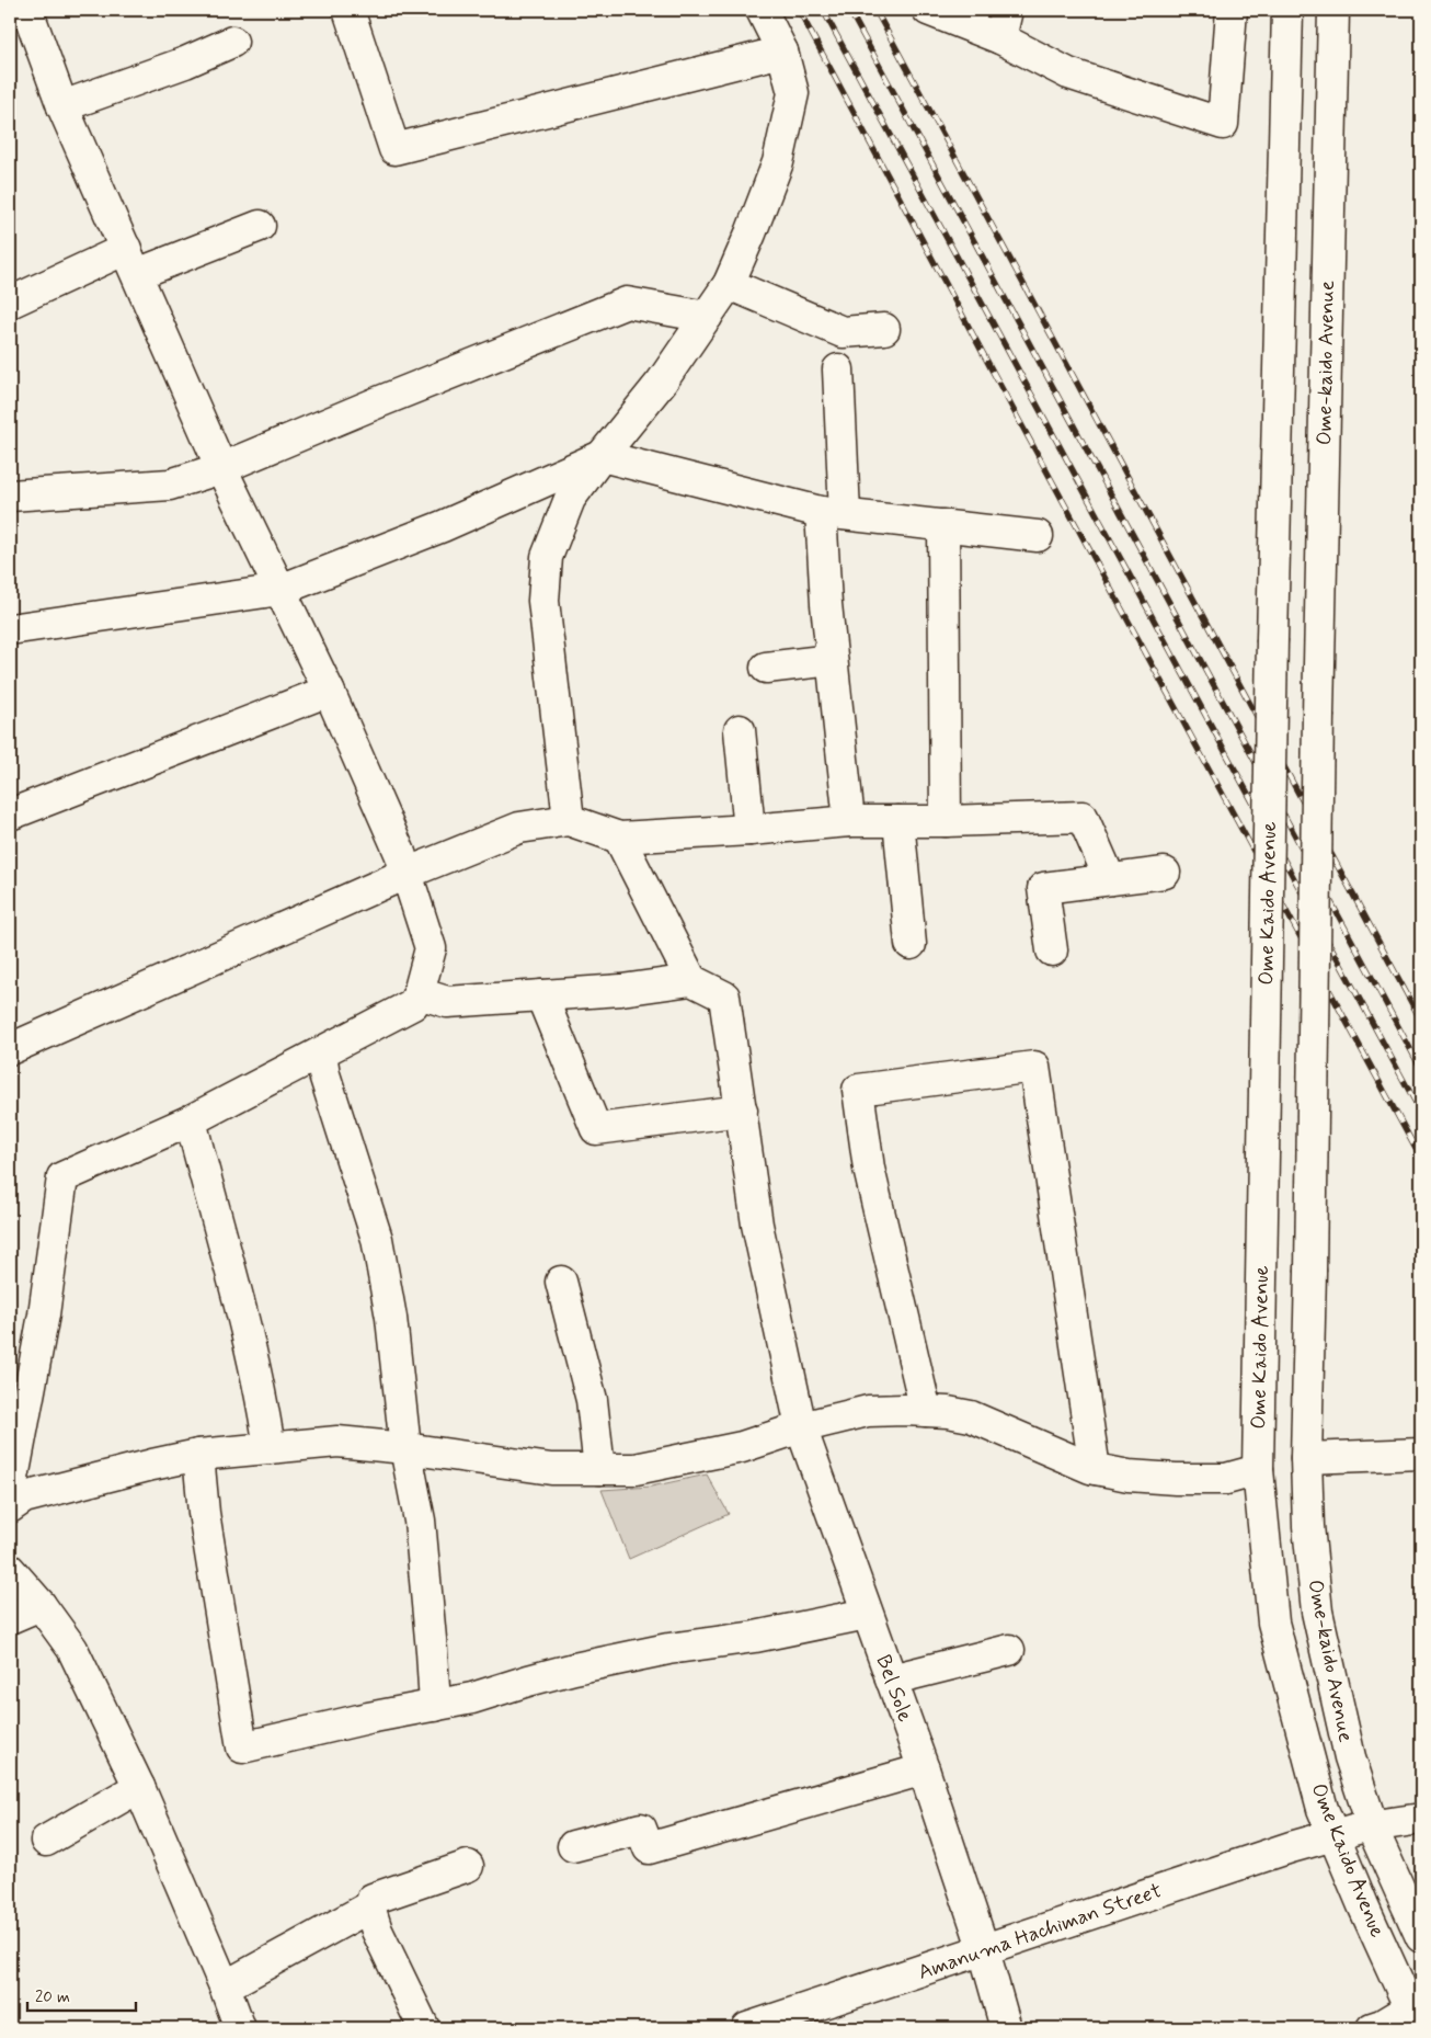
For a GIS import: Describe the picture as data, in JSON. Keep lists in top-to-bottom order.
{
  "streets": {
    "street": [
      "Ome-kaido Avenue",
      "Ome Kaido Avenue",
      "Bel Sole",
      "Amanuma Hachiman Street"
    ]
  },
  "crossings": [
    ["Ome-kaido Avenue", "Amanuma Hachiman Street"],
    ["Ome Kaido Avenue", "Amanuma Hachiman Street"],
    ["Bel Sole", "Amanuma Hachiman Street"]
  ],
  "scale_bar": "20 m"
}
